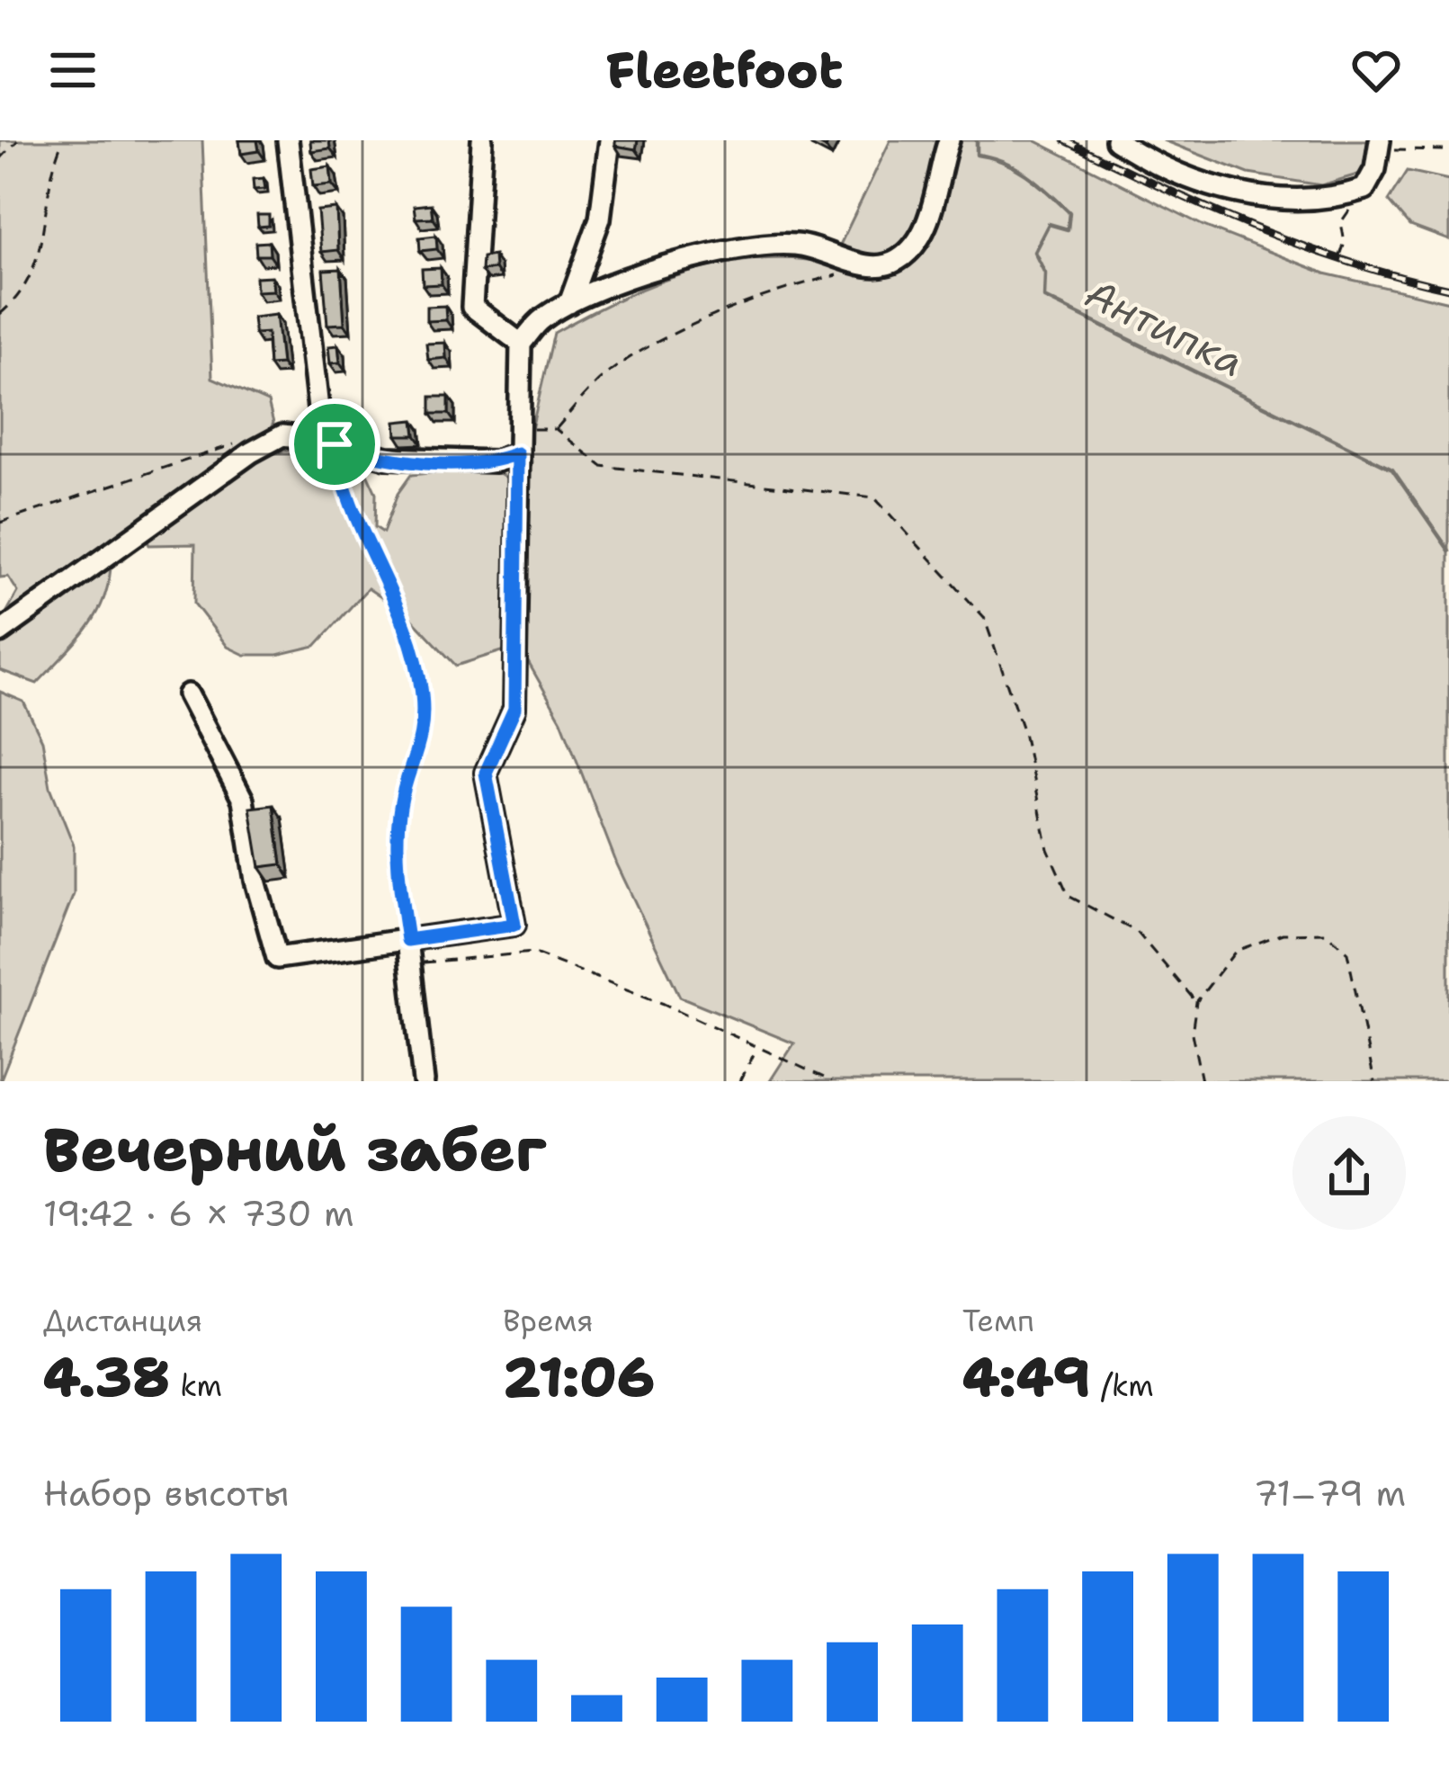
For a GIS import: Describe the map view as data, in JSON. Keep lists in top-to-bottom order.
{
  "water": ["Антипка"],
  "page": {
    "header": "Fleetfoot",
    "heading": ["Вечерний забег", "19:42 · 6 × 730 m"],
    "stats": [
      ["Дистанция", "4.38 km"],
      ["Время", "21:06"],
      ["Темп", "4:49 /km"]
    ],
    "chart": ["Набор высоты", "71–79 m"]
  }
}
